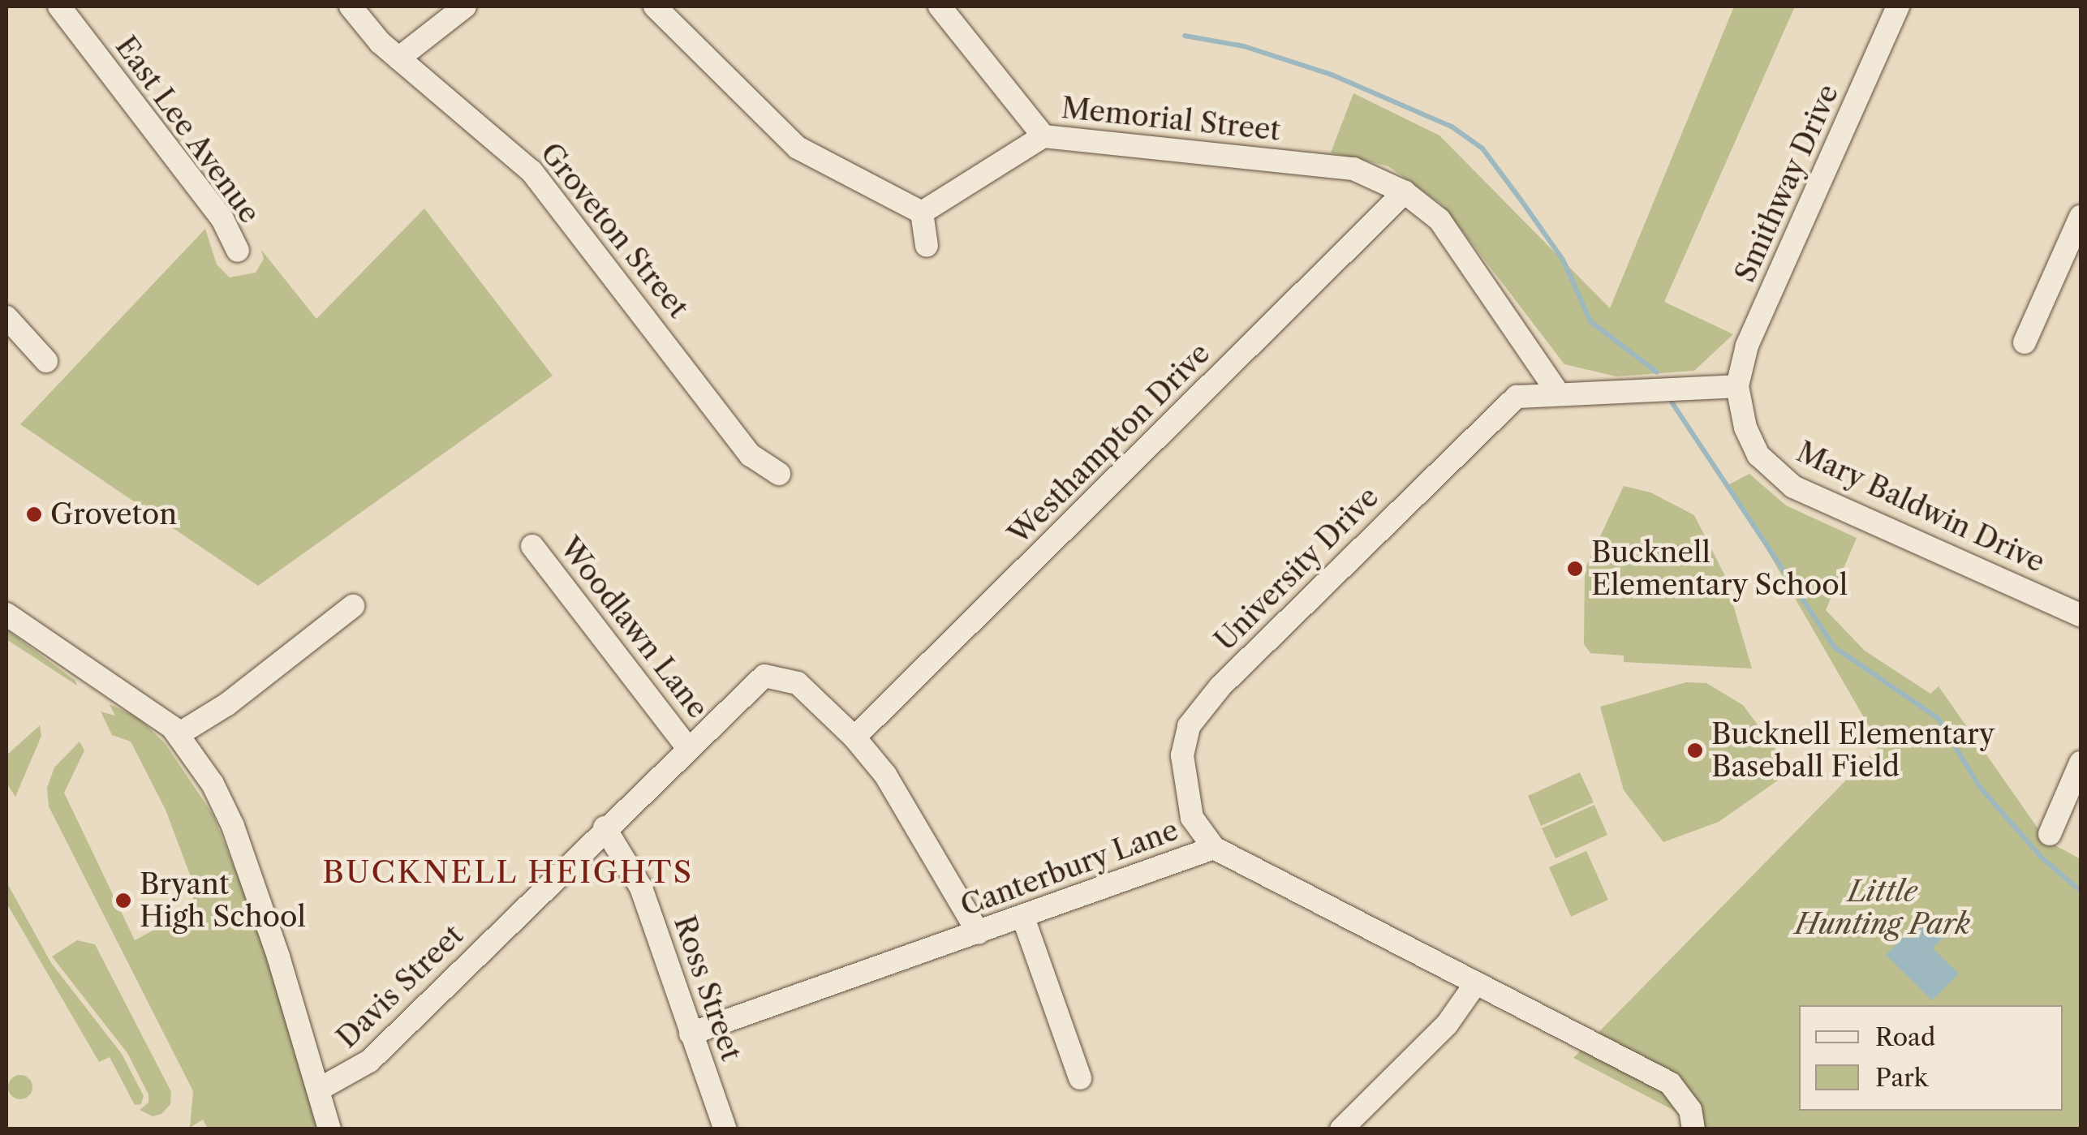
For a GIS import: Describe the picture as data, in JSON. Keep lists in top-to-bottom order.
{
  "streets": {
    "street": [
      "Memorial Street",
      "East Lee Avenue",
      "Smithway Drive",
      "Groveton Street",
      "Westhampton Drive",
      "Mary Baldwin Drive",
      "University Drive",
      "Woodlawn Lane",
      "Canterbury Lane",
      "Davis Street",
      "Ross Street"
    ]
  },
  "crossings": [
    ["Memorial Street", "Westhampton Drive"],
    ["Smithway Drive", "Mary Baldwin Drive"],
    ["Westhampton Drive", "Davis Street"],
    ["University Drive", "Canterbury Lane"],
    ["Woodlawn Lane", "Davis Street"],
    ["Canterbury Lane", "Davis Street"],
    ["Canterbury Lane", "Ross Street"],
    ["Davis Street", "Ross Street"]
  ],
  "districts": ["BUCKNELL HEIGHTS"],
  "parks": ["Little Hunting Park"],
  "places": [
    "Groveton",
    "Bucknell Elementary School",
    "Bucknell Elementary Baseball Field",
    "Bryant High School"
  ],
  "legend": ["Road", "Park"]
}
